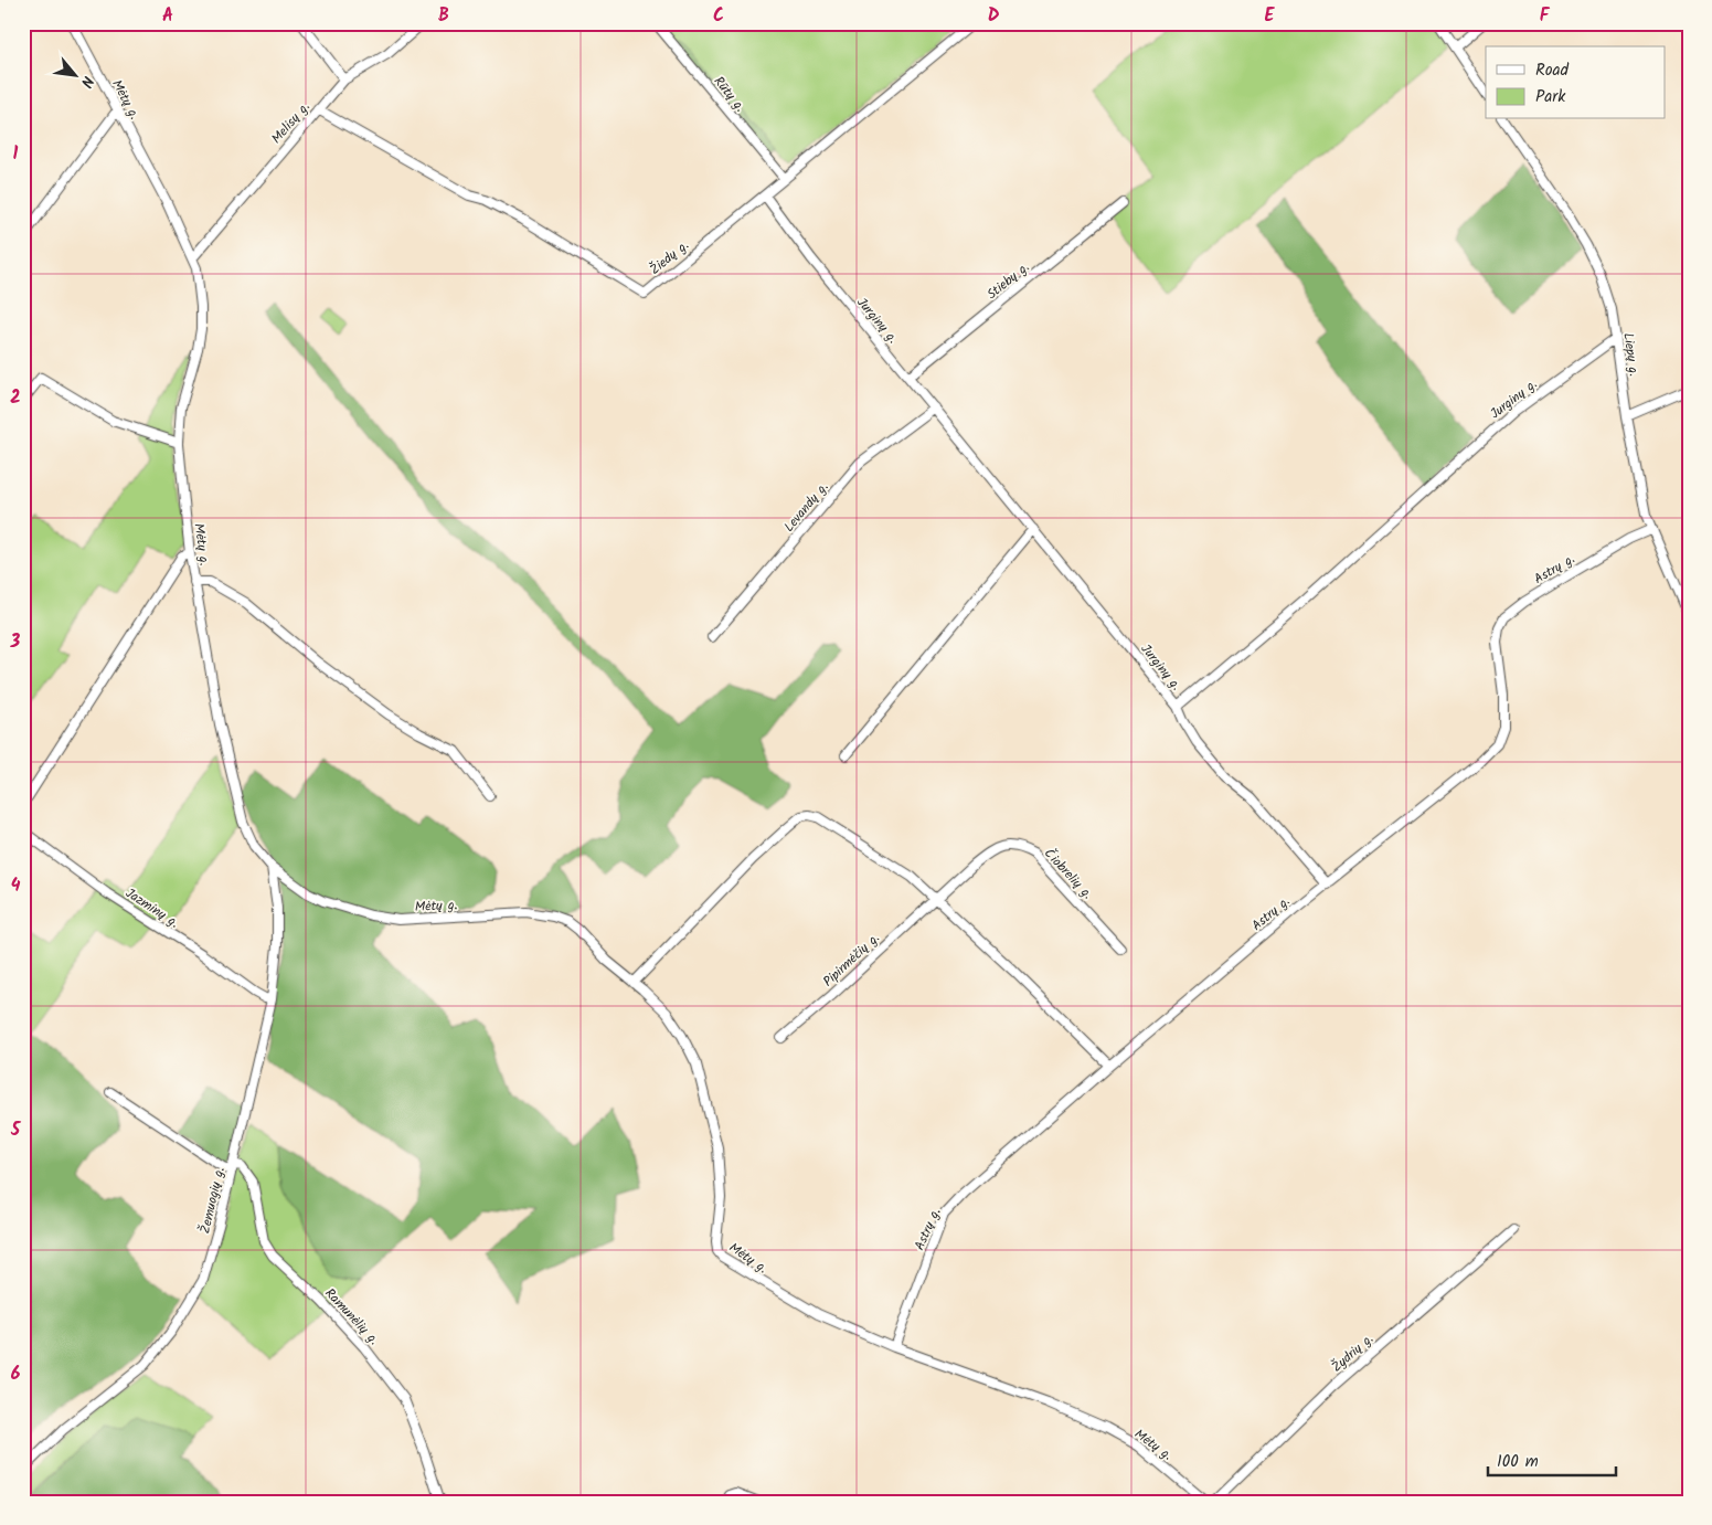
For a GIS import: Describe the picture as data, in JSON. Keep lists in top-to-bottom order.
{
  "streets": {
    "street": [
      "Rūtų g.",
      "Mėtų g.",
      "Melisų g.",
      "Žiedų g.",
      "Stiebų g.",
      "Jurginų g.",
      "Liepų g.",
      "Levandų g.",
      "Astrų g.",
      "Čiobrelių g.",
      "Jazminų g.",
      "Pipirmėčių g.",
      "Žemuogių g.",
      "Ramunėlių g.",
      "Žydrių g."
    ]
  },
  "crossings": [
    ["Rūtų g.", "Žiedų g."],
    ["Mėtų g.", "Melisų g."],
    ["Mėtų g.", "Astrų g."],
    ["Mėtų g.", "Žemuogių g."],
    ["Melisų g.", "Žiedų g."],
    ["Žiedų g.", "Jurginų g."],
    ["Stiebų g.", "Jurginų g."],
    ["Jurginų g.", "Liepų g."],
    ["Jurginų g.", "Levandų g."],
    ["Liepų g.", "Astrų g."],
    ["Čiobrelių g.", "Pipirmėčių g."],
    ["Jazminų g.", "Žemuogių g."],
    ["Žemuogių g.", "Ramunėlių g."]
  ],
  "legend": ["Road", "Park"],
  "scale_bar": "100 m",
  "north": "bottom right",
  "grid": {
    "columns": [
      "A",
      "B",
      "C",
      "D",
      "E",
      "F"
    ],
    "rows": [
      "1",
      "2",
      "3",
      "4",
      "5",
      "6"
    ]
  }
}
